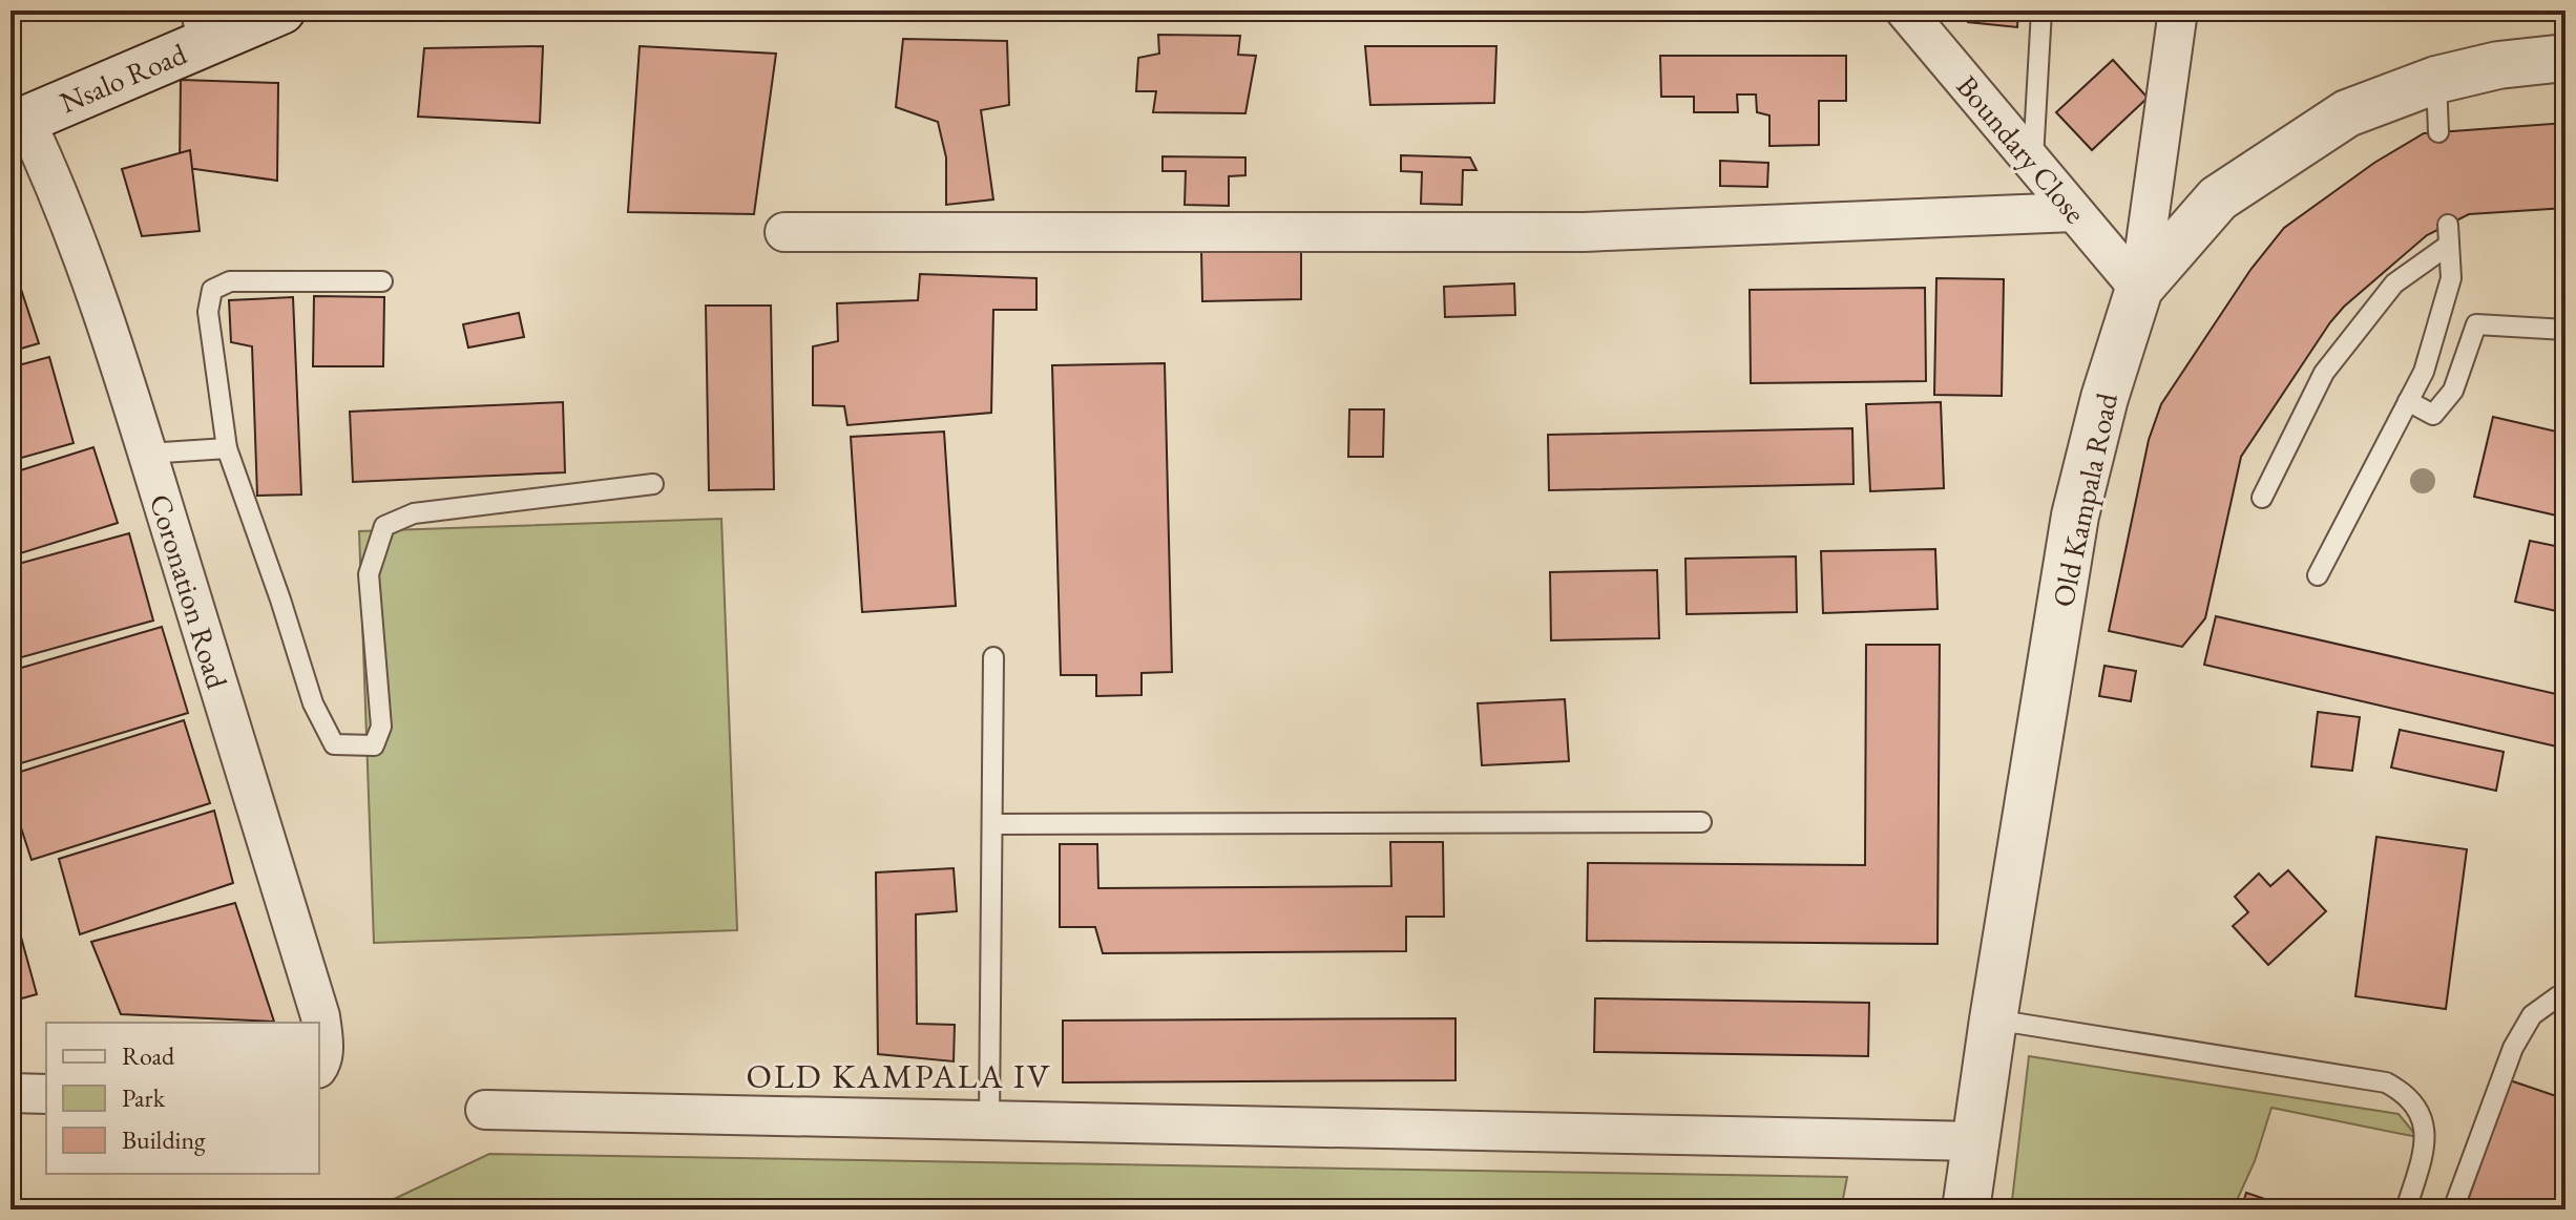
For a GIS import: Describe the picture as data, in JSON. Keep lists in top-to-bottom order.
{
  "streets": {
    "street": [
      "Nsalo Road",
      "Boundary Close",
      "Old Kampala Road",
      "Coronation Road"
    ]
  },
  "crossings": [
    ["Nsalo Road", "Coronation Road"],
    ["Boundary Close", "Old Kampala Road"]
  ],
  "districts": ["OLD KAMPALA IV"],
  "legend": ["Road", "Park", "Building"]
}
